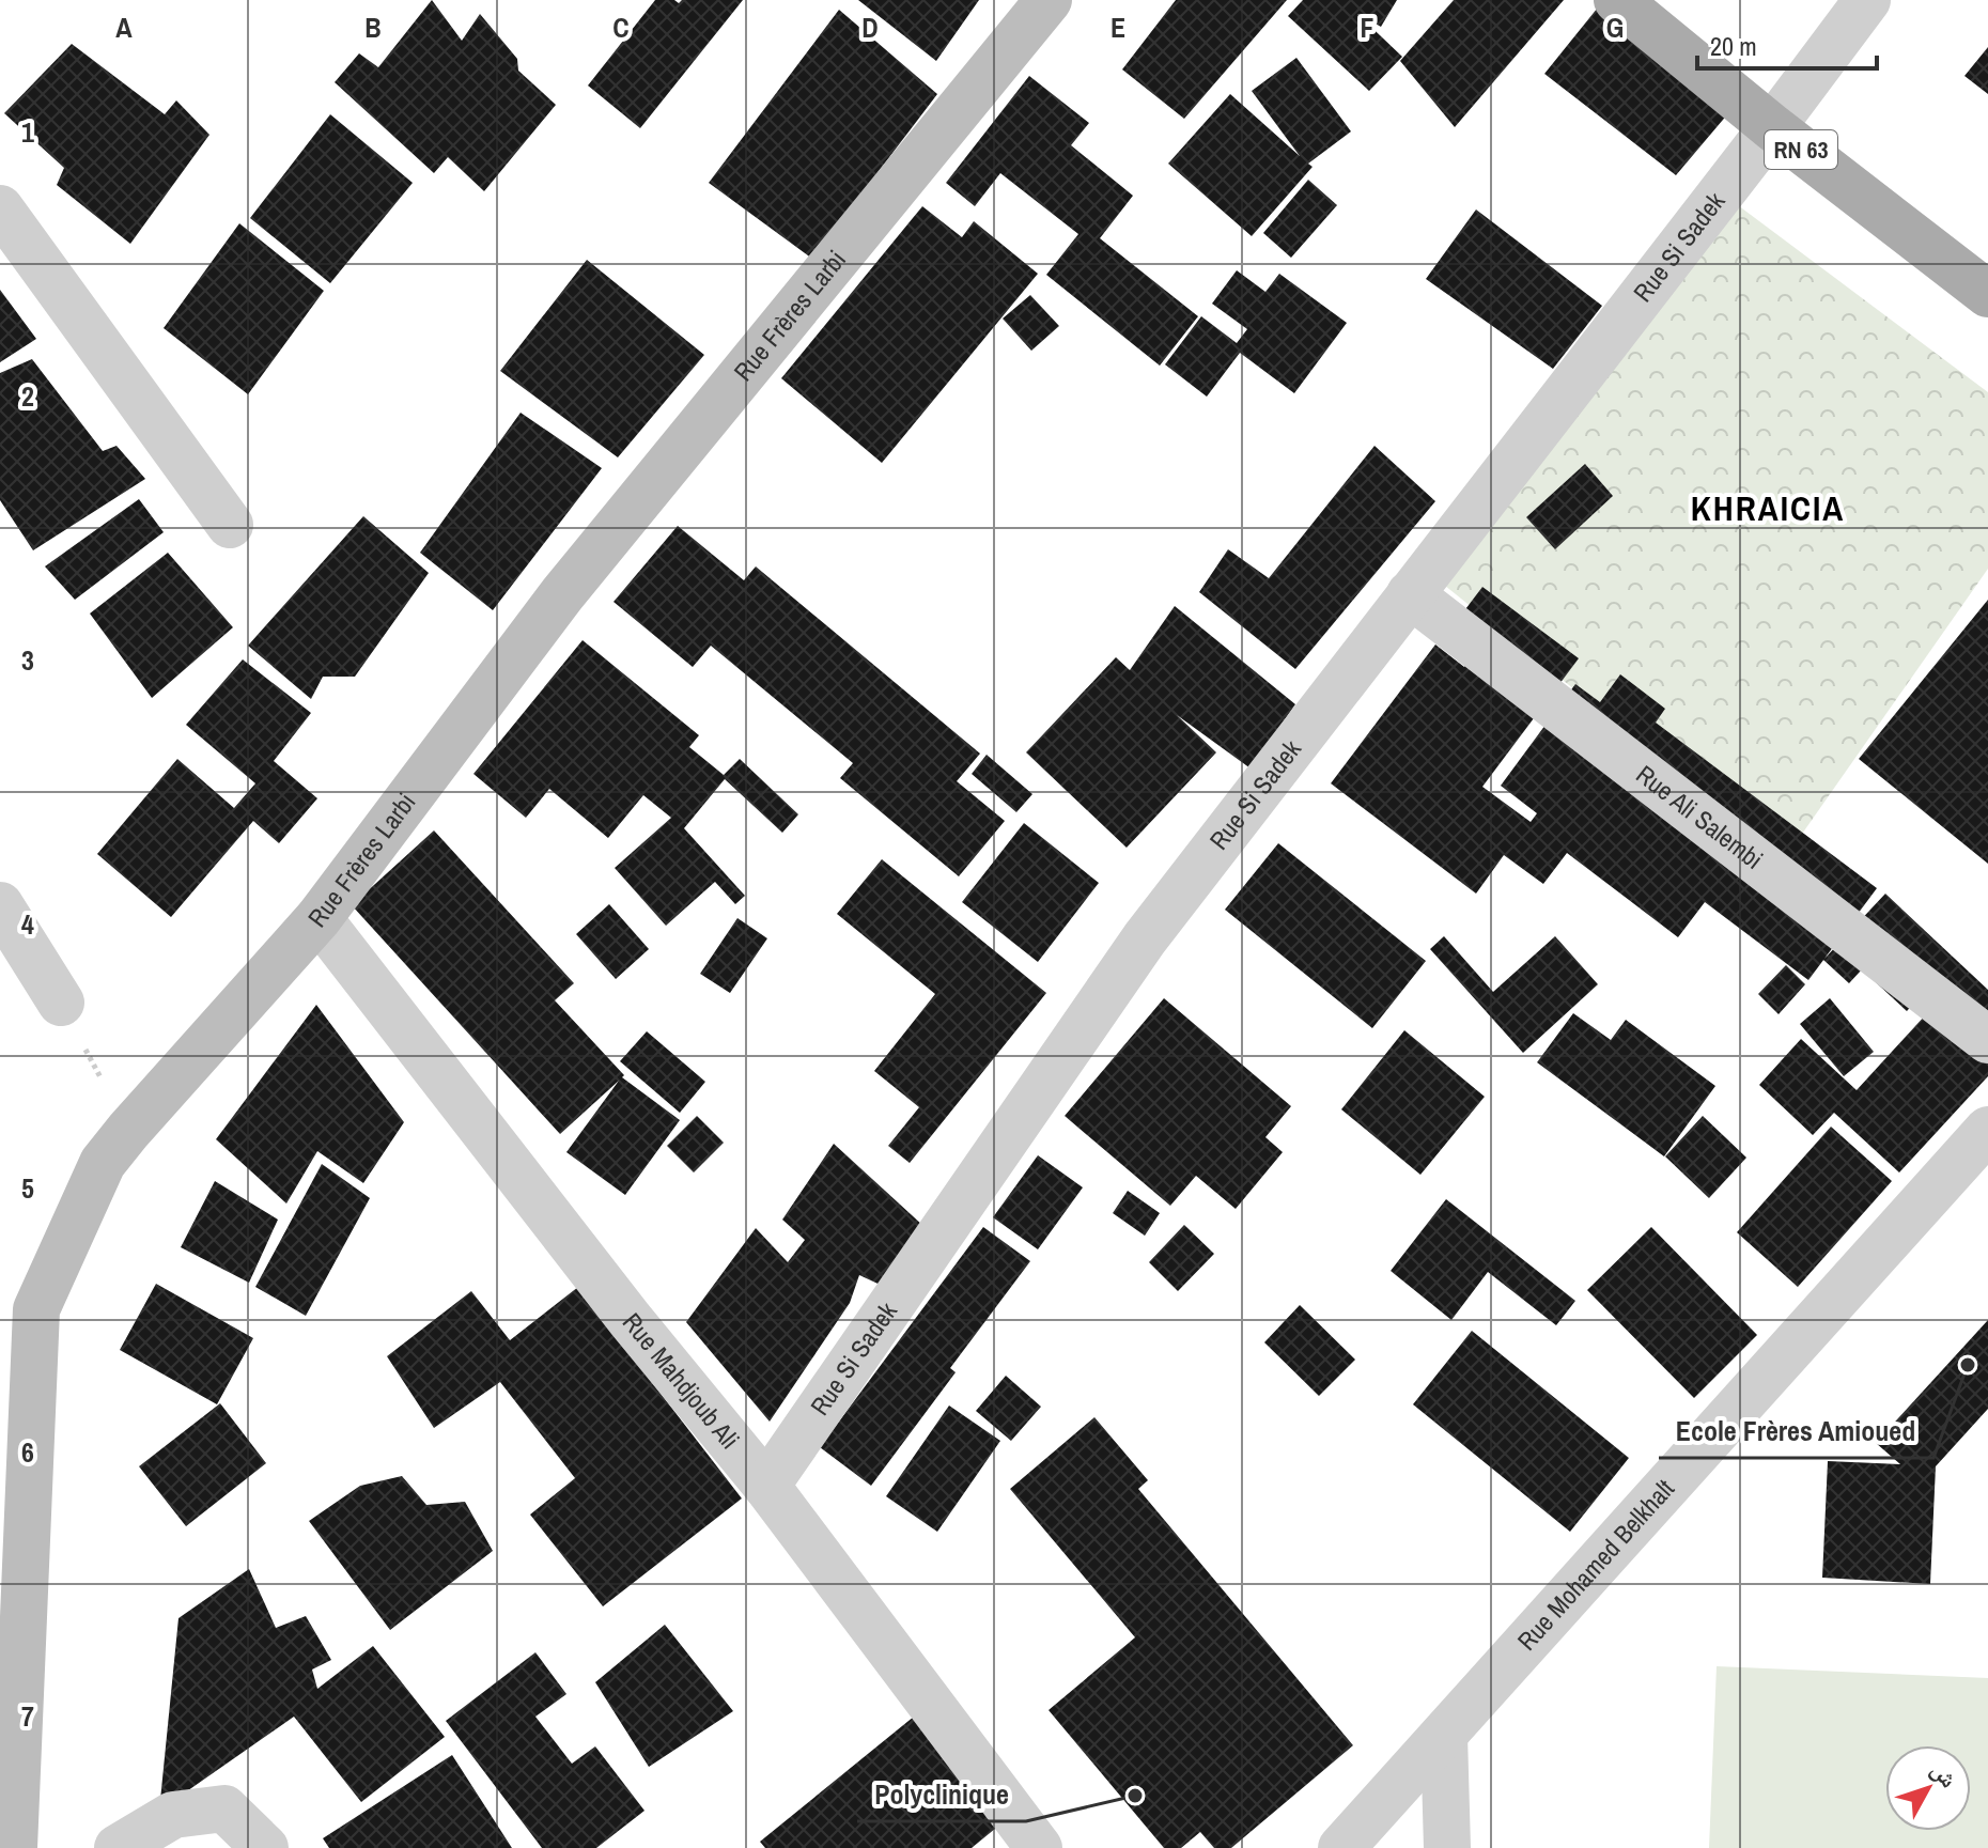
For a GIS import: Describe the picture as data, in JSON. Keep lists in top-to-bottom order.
{
  "streets": {
    "main road": ["RN 63", "Rue Frères Larbi"],
    "street": [
      "Rue Si Sadek",
      "Rue Ali Salembi",
      "Rue Mahdjoub Ali",
      "Rue Mohamed Belkhalt"
    ]
  },
  "crossings": [
    ["RN 63", "Rue Si Sadek"],
    ["Rue Si Sadek", "Rue Ali Salembi"],
    ["Rue Si Sadek", "Rue Mahdjoub Ali"],
    ["Rue Frères Larbi", "Rue Mahdjoub Ali"]
  ],
  "districts": ["KHRAICIA"],
  "places": ["Ecole Frères Amioued", "Polyclinique"],
  "scale_bar": "20 m",
  "north": "top right",
  "grid": {
    "columns": [
      "A",
      "B",
      "C",
      "D",
      "E",
      "F",
      "G"
    ],
    "rows": [
      "1",
      "2",
      "3",
      "4",
      "5",
      "6",
      "7"
    ]
  }
}
